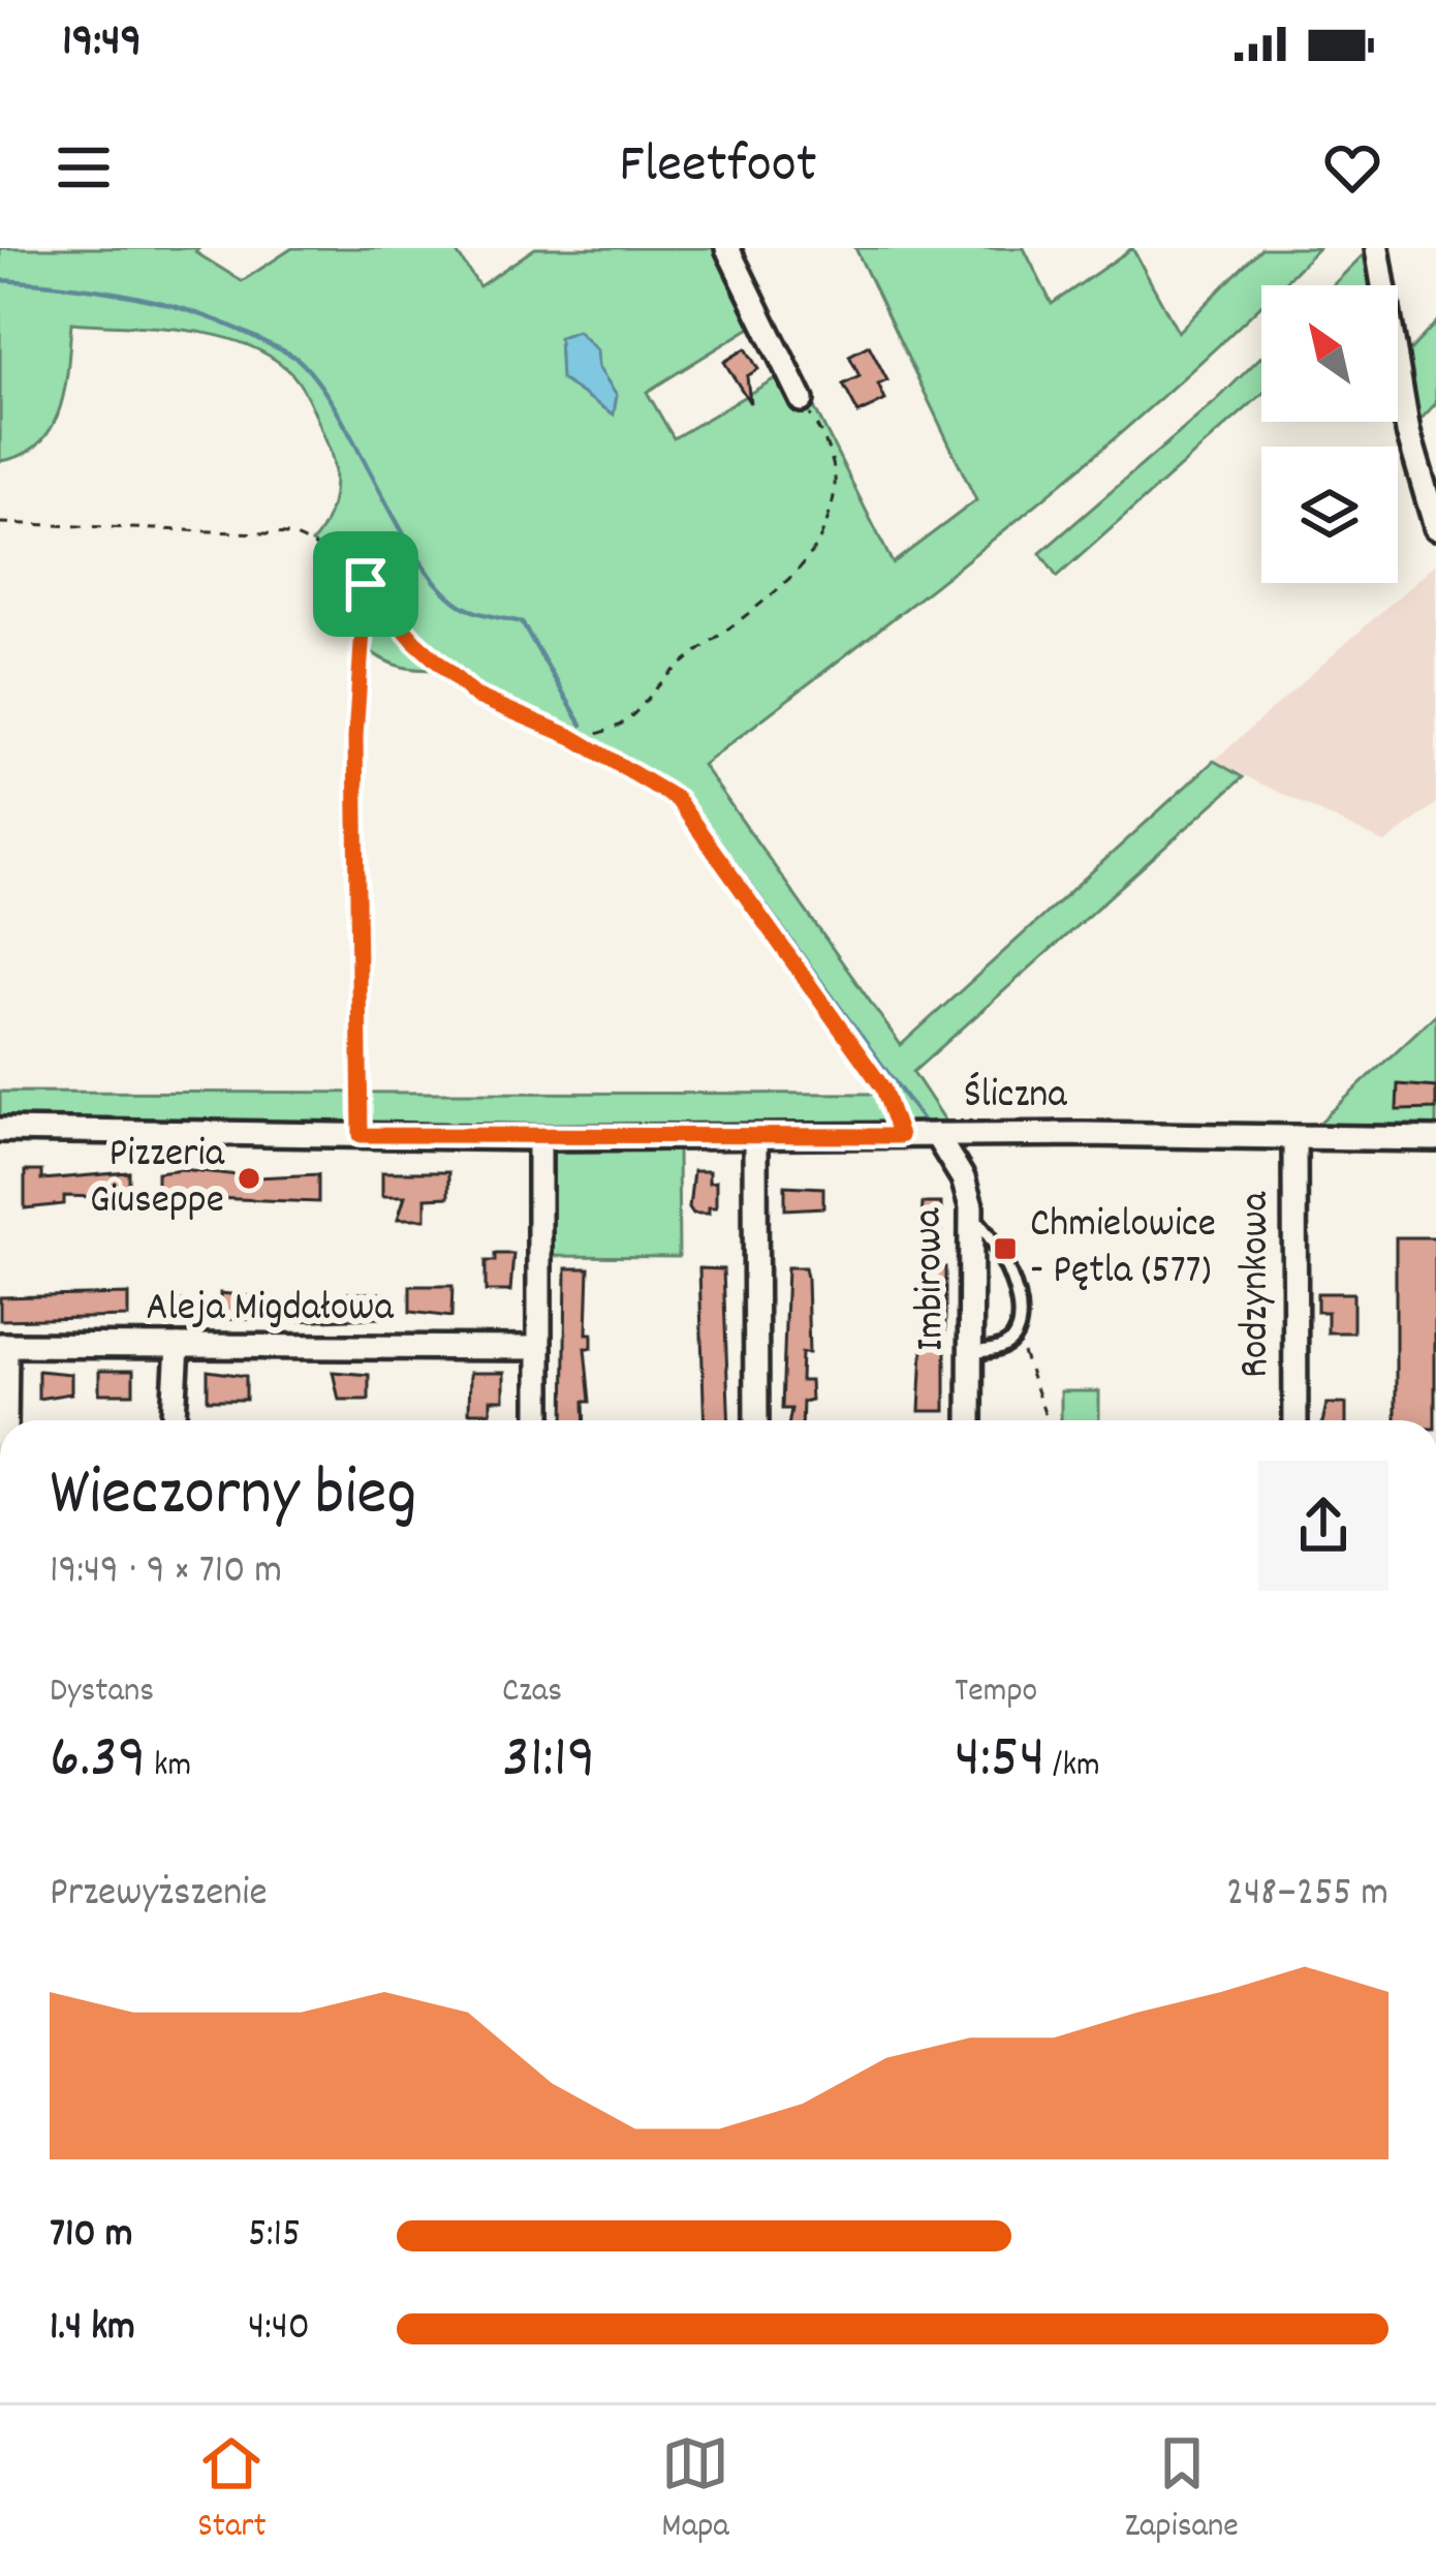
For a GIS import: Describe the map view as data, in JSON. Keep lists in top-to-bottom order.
{
  "streets": {
    "street": [
      "Śliczna",
      "Imbirowa",
      "Rodzynkowa",
      "Aleja Migdałowa"
    ]
  },
  "crossings": [
    ["Śliczna", "Imbirowa"],
    ["Śliczna", "Rodzynkowa"]
  ],
  "places": {
    "other": ["Pizzeria Giuseppe"],
    "transit": ["Chmielowice - Pętla (577)"]
  },
  "north": "top left",
  "page": {
    "status": "19:49",
    "header": "Fleetfoot",
    "heading": ["Wieczorny bieg", "19:49 · 9 × 710 m"],
    "stats": [
      ["Dystans", "6.39 km"],
      ["Czas", "31:19"],
      ["Tempo", "4:54 /km"]
    ],
    "chart": ["Przewyższenie", "248–255 m"],
    "list": [
      {
        "name": "710 m",
        "note": "5:15"
      },
      {
        "name": "1.4 km",
        "note": "4:40"
      }
    ],
    "tabs": ["Start", "Mapa", "Zapisane"]
  }
}
